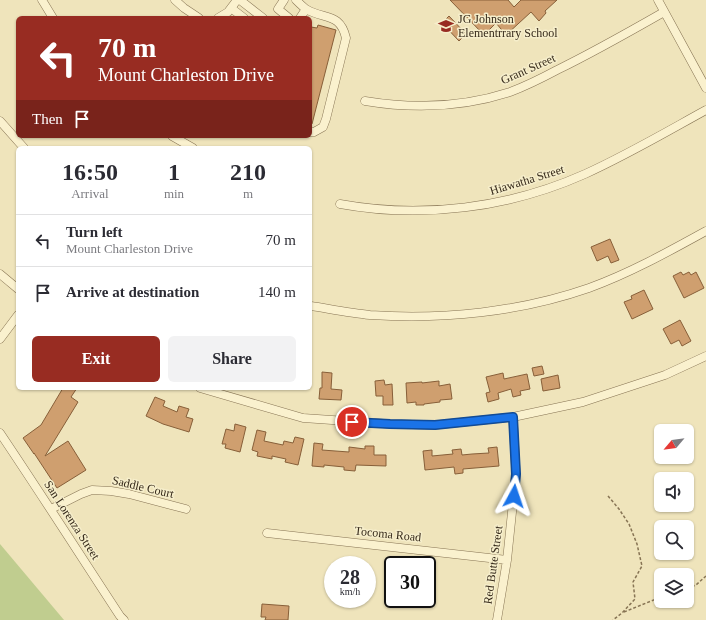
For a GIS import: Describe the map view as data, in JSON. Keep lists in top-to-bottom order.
{
  "streets": {
    "street": [
      "Grant Street",
      "Hiawatha Street",
      "Saddle Court",
      "San Lorenza Street",
      "Tocoma Road",
      "Red Butte Street"
    ]
  },
  "crossings": [
    ["Saddle Court", "San Lorenza Street"],
    ["Tocoma Road", "Red Butte Street"]
  ],
  "places": {
    "school or university": ["JG Johnson Elementrrary School"]
  },
  "north": "bottom left",
  "page": {
    "turn": ["70 m", "Mount Charleston Drive"],
    "then": "Then",
    "eta": [
      "16:50",
      "Arrival",
      "1",
      "min",
      "210",
      "m"
    ],
    "list": [
      {
        "name": "Turn left",
        "note": "Mount Charleston Drive",
        "value": "70 m"
      },
      {
        "name": "Arrive at destination",
        "value": "140 m"
      }
    ],
    "buttons": ["Exit", "Share"],
    "speed": "28 km/h",
    "limit": "30"
  }
}
